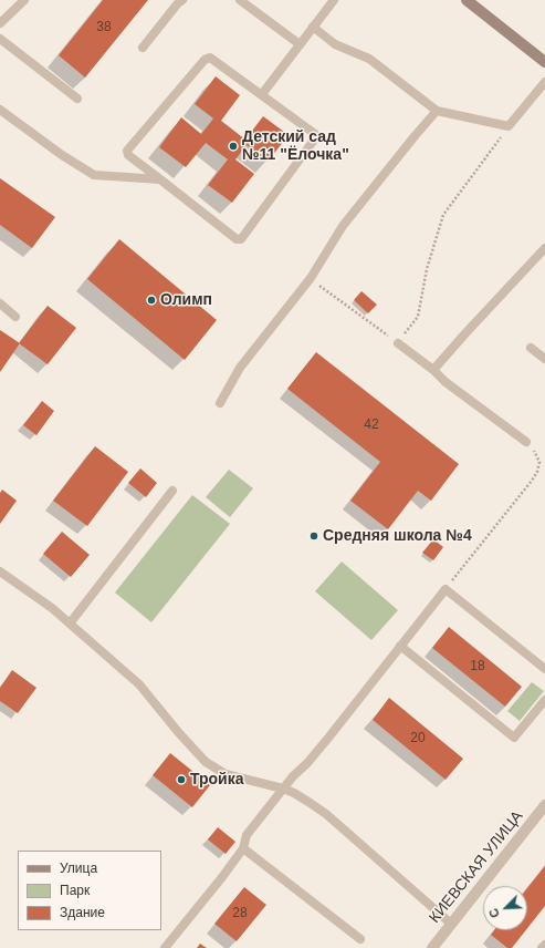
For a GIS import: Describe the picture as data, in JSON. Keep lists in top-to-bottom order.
{
  "streets": {
    "street": ["КИЕВСКАЯ УЛИЦА"]
  },
  "places": [
    "Детский сад №11 \"Ёлочка\"",
    "Олимп",
    "Средняя школа №4",
    "Тройка"
  ],
  "house_numbers": [
    "38",
    "42",
    "18",
    "20",
    "28"
  ],
  "legend": ["Улица", "Парк", "Здание"],
  "north": "bottom left"
}
